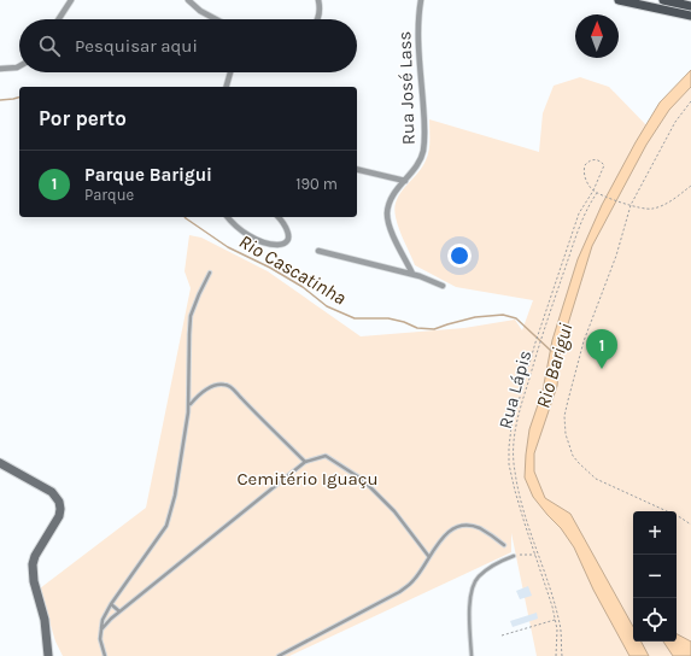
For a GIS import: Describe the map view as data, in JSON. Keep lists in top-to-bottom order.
{
  "streets": {
    "street": ["Rua José Lass"],
    "path": ["Rua Lápis"]
  },
  "water": ["Rio Cascatinha", "Rio Barigui"],
  "parks": ["Cemitério Iguaçu"],
  "north": "top",
  "page": {
    "search": "Pesquisar aqui",
    "heading": "Por perto",
    "list": [
      {
        "mark": "1",
        "name": "Parque Barigui",
        "note": "Parque",
        "value": "190 m"
      }
    ],
    "pins": "1",
    "map_buttons": ["+", "−"]
  }
}
